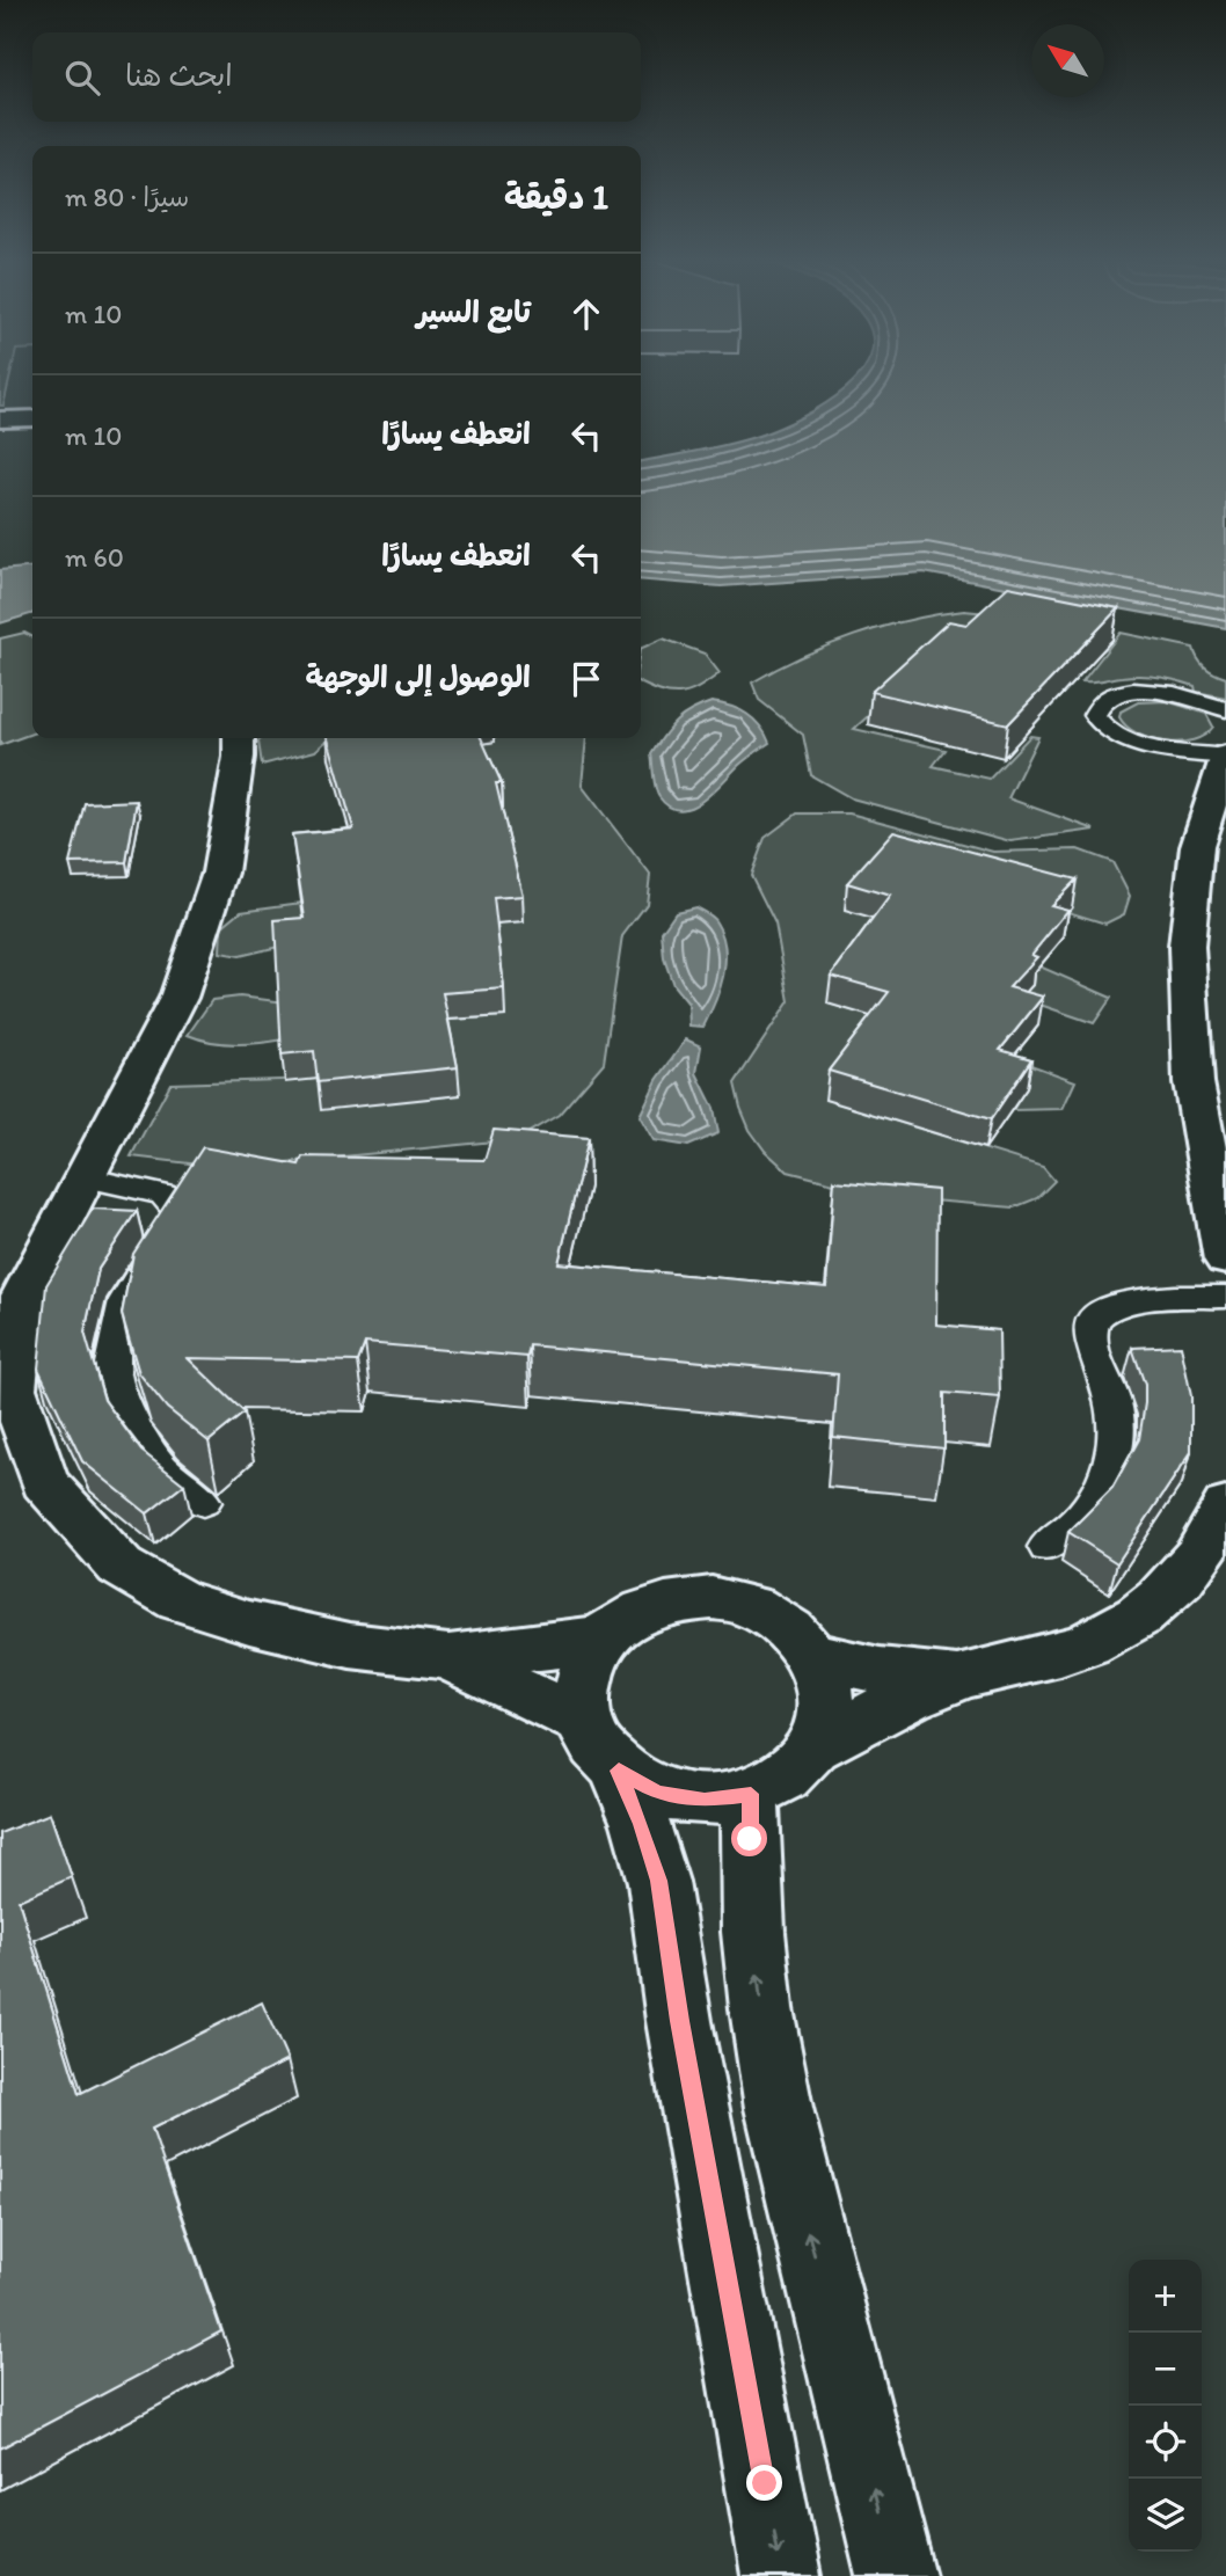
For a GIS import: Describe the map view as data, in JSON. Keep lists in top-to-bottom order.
{
  "north": "top left",
  "page": {
    "search": "ابحث هنا",
    "heading": ["1 دقيقة", "سيرًا · 80 m"],
    "list": [
      ["تابع السير", "10 m"],
      ["انعطف يسارًا", "10 m"],
      ["انعطف يسارًا", "60 m"],
      "الوصول إلى الوجهة"
    ],
    "map_buttons": ["+", "−"]
  }
}
